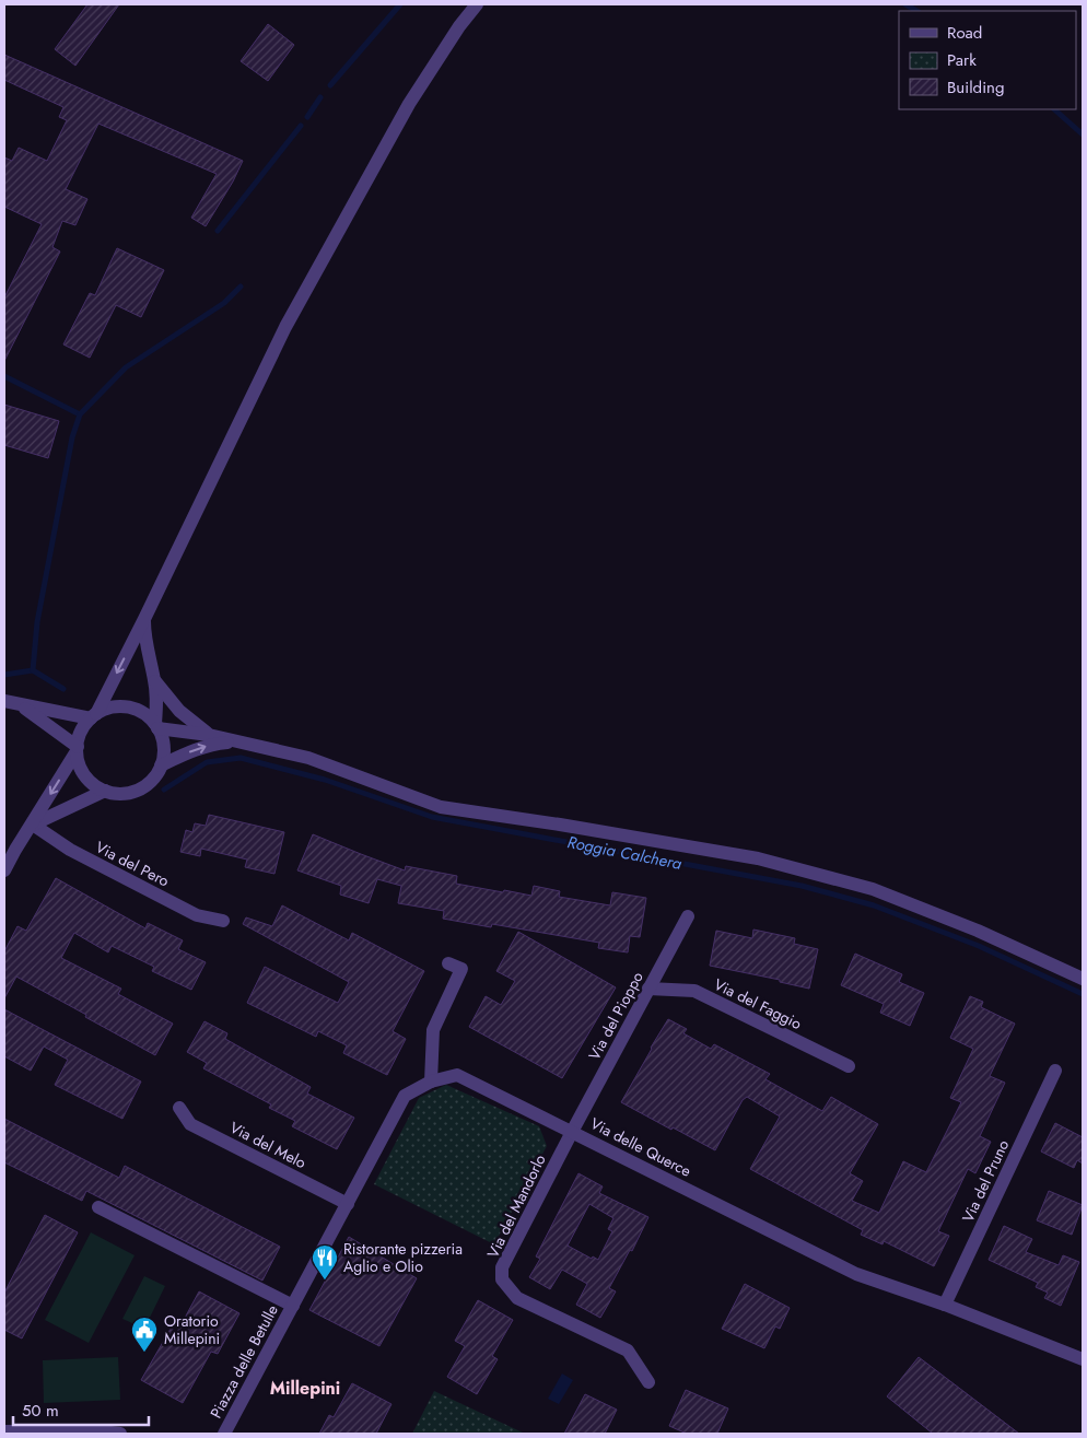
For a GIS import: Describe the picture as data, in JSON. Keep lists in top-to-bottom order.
{
  "streets": {
    "street": [
      "Via del Pero",
      "Via del Faggio",
      "Via del Pioppo",
      "Via del Melo",
      "Via delle Querce",
      "Via del Pruno",
      "Via del Mandorlo",
      "Piazza delle Betulle"
    ]
  },
  "crossings": [
    ["Via del Faggio", "Via del Pioppo"],
    ["Via del Pioppo", "Via delle Querce"],
    ["Via del Pioppo", "Via del Mandorlo"],
    ["Via del Melo", "Via delle Querce"],
    ["Via delle Querce", "Via del Pruno"],
    ["Via delle Querce", "Via del Mandorlo"],
    ["Via delle Querce", "Piazza delle Betulle"]
  ],
  "districts": ["Millepini"],
  "water": ["Roggia Calchera"],
  "places": {
    "restaurant": ["Ristorante pizzeria Aglio e Olio"],
    "public building": ["Oratorio Millepini"]
  },
  "legend": ["Road", "Park", "Building"],
  "scale_bar": "50 m"
}
